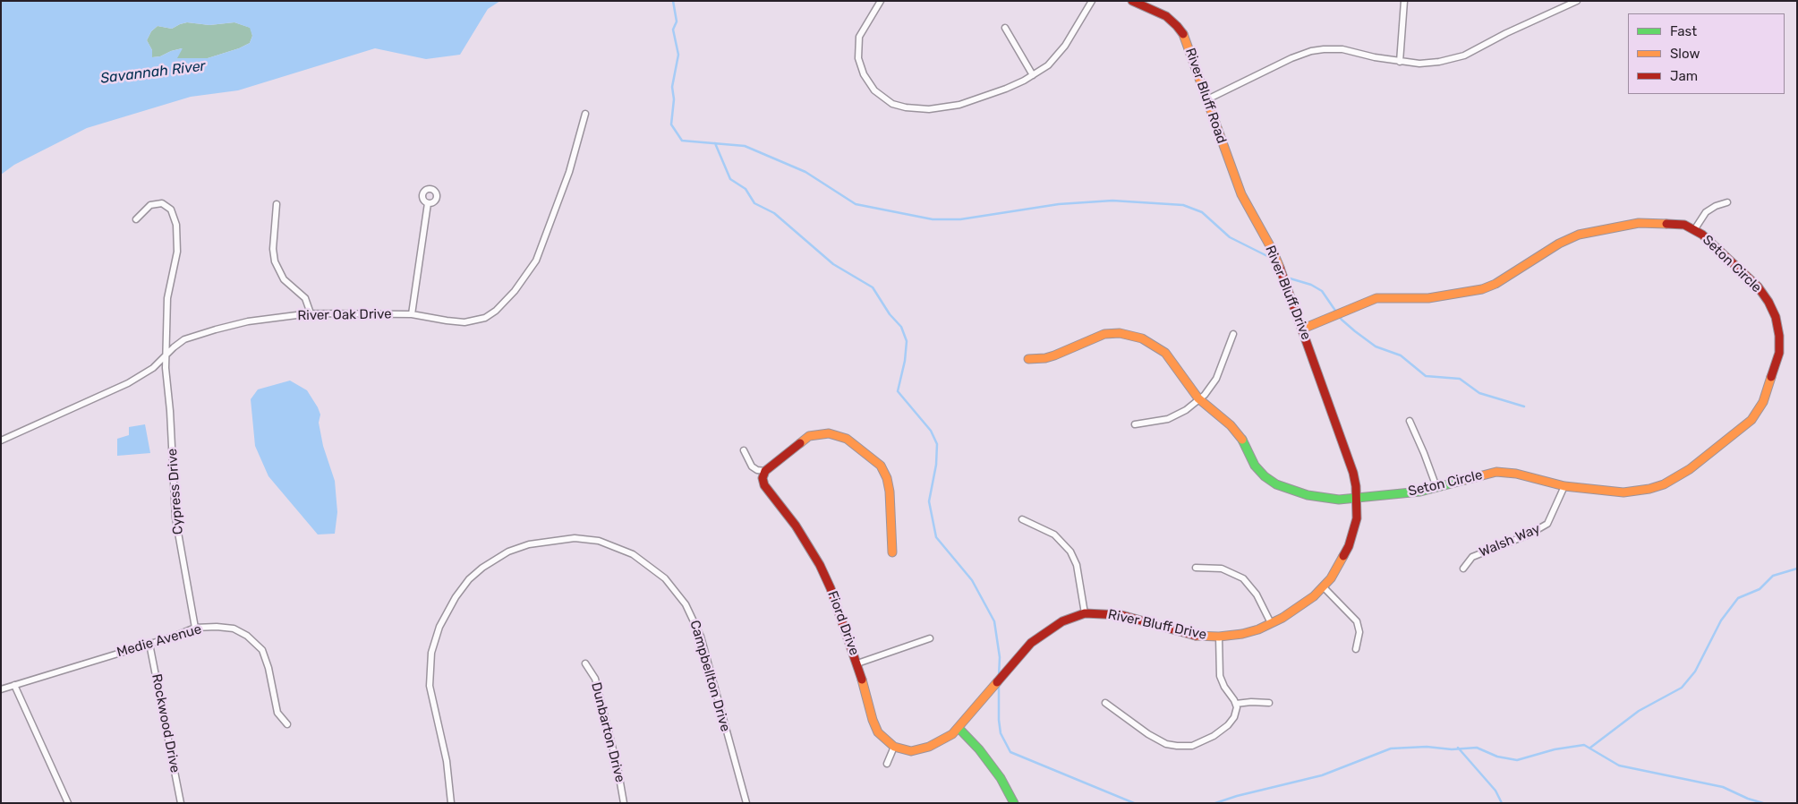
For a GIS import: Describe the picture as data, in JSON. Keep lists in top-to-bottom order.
{
  "streets": {
    "street": [
      "River Bluff Road",
      "Seton Circle",
      "River Bluff Drive",
      "River Oak Drive",
      "Cypress Drive",
      "Walsh Way",
      "Fiord Drive",
      "Medie Avenue",
      "Campbellton Drive",
      "Rockwood Drive",
      "Dunbarton Drive"
    ]
  },
  "crossings": [
    ["River Bluff Road", "River Bluff Drive"],
    ["Seton Circle", "River Bluff Drive"],
    ["Seton Circle", "Walsh Way"],
    ["River Oak Drive", "Cypress Drive"],
    ["Cypress Drive", "Medie Avenue"],
    ["Medie Avenue", "Rockwood Drive"]
  ],
  "water": ["Savannah River"],
  "legend": ["Fast", "Slow", "Jam"]
}
